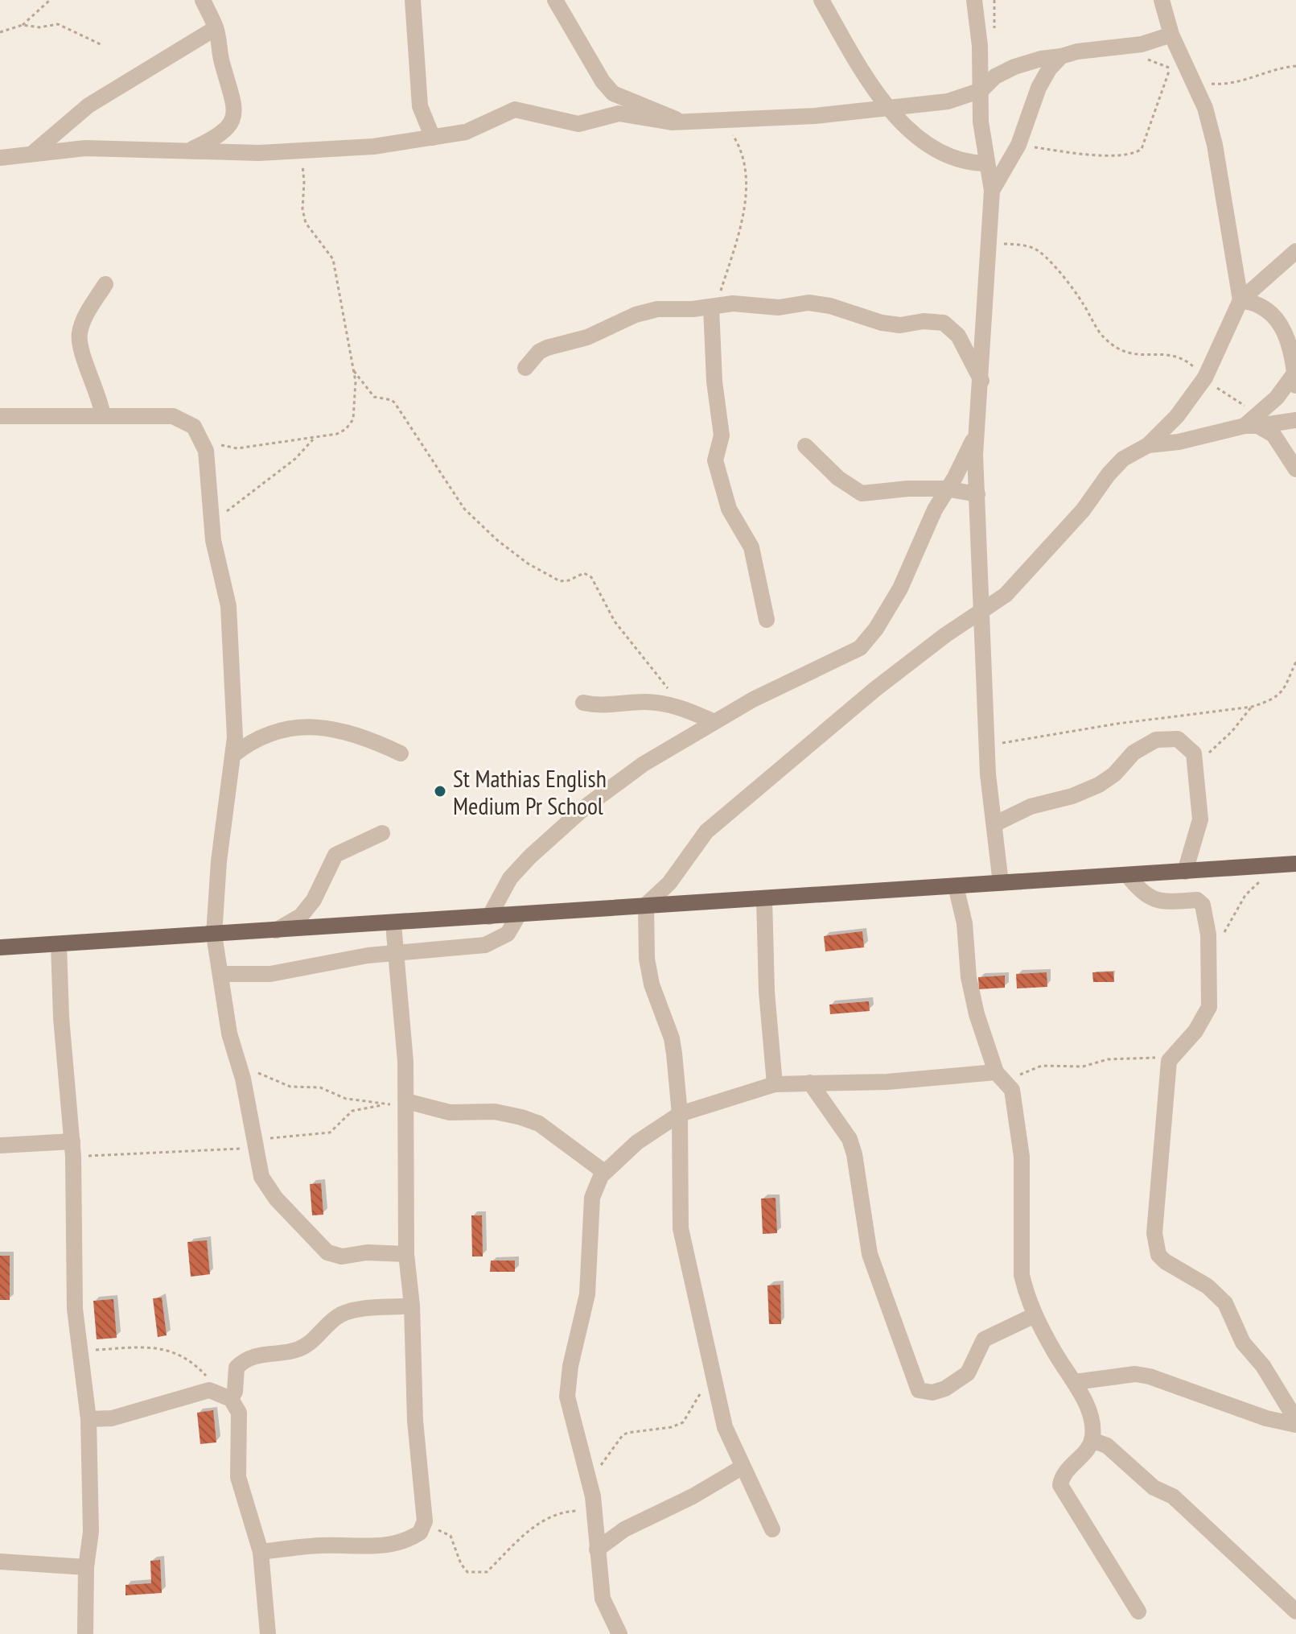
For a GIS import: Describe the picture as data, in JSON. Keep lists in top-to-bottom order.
{
  "places": ["St Mathias English Medium Pr School"]
}
